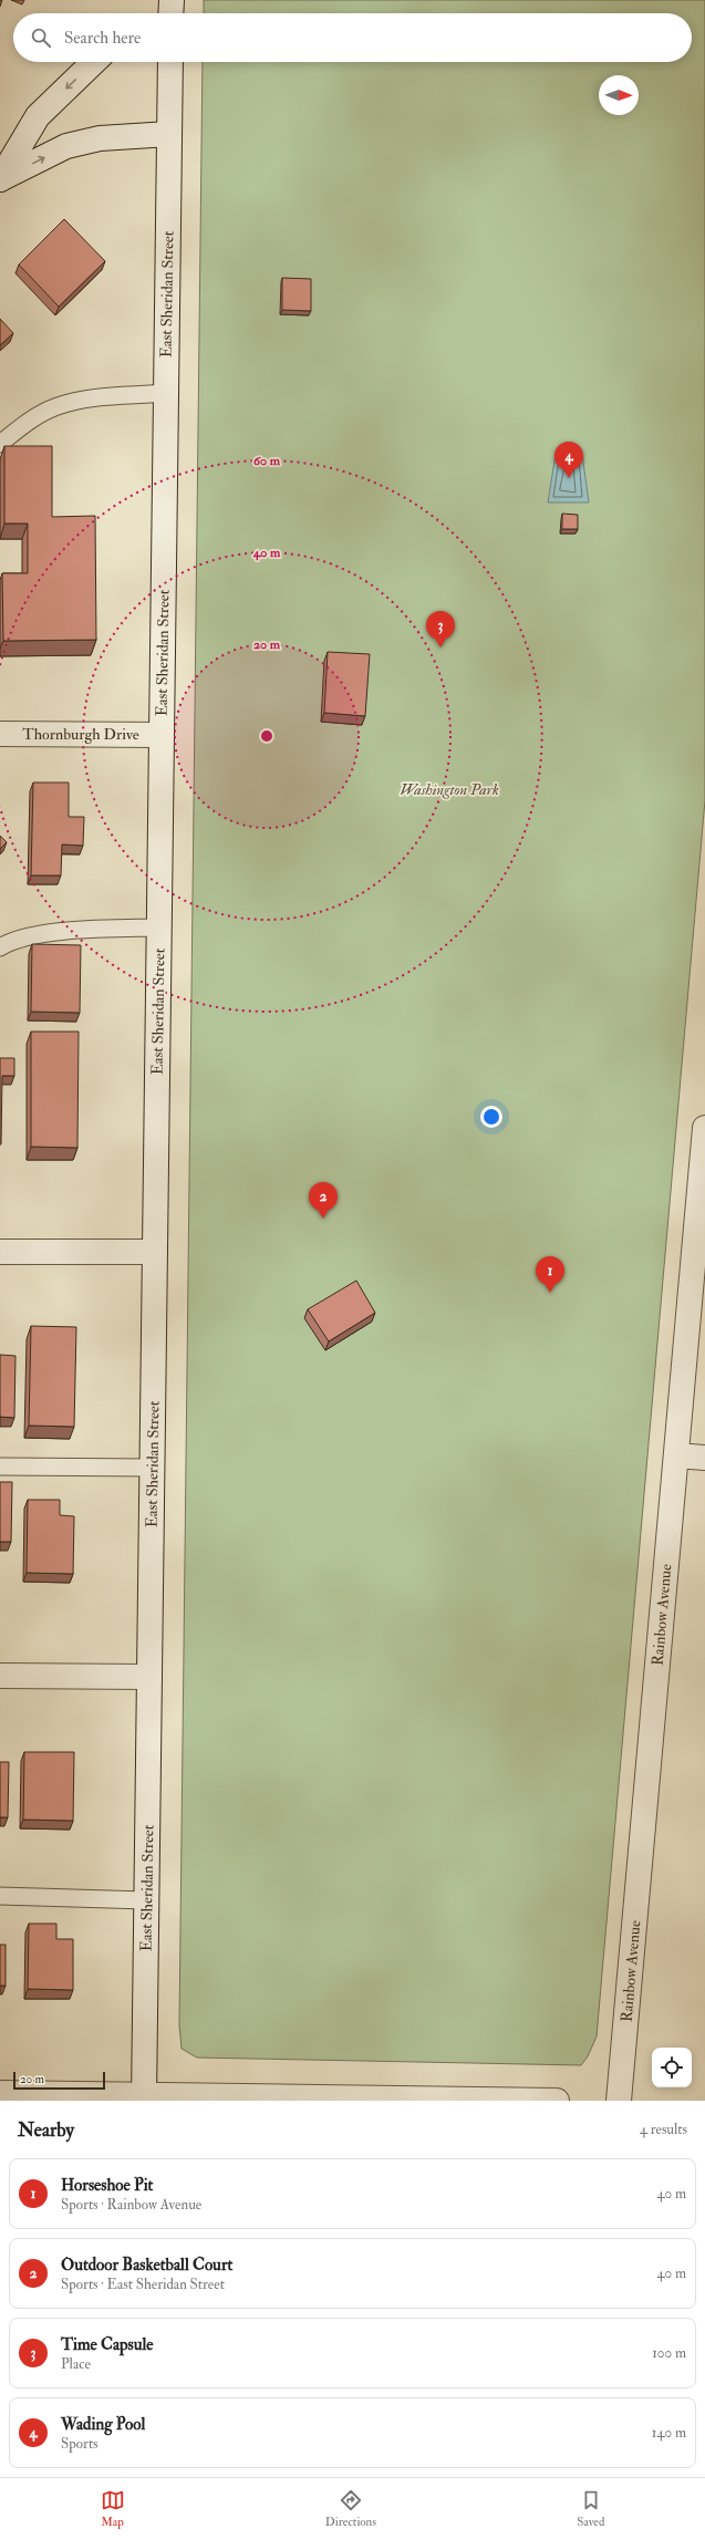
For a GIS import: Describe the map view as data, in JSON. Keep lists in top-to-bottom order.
{
  "streets": {
    "street": ["East Sheridan Street", "Thornburgh Drive", "Rainbow Avenue"]
  },
  "crossings": [
    ["East Sheridan Street", "Thornburgh Drive"]
  ],
  "parks": ["Washington Park"],
  "scale_bar": "20 m",
  "north": "right",
  "page": {
    "search": "Search here",
    "pins": [
      "4",
      "3",
      "2",
      "1"
    ],
    "scale": "20 m",
    "heading": ["Nearby", "4 results"],
    "list": [
      {
        "mark": "1",
        "name": "Horseshoe Pit",
        "note": "Sports · Rainbow Avenue",
        "value": "40 m"
      },
      {
        "mark": "2",
        "name": "Outdoor Basketball Court",
        "note": "Sports · East Sheridan Street",
        "value": "40 m"
      },
      {
        "mark": "3",
        "name": "Time Capsule",
        "note": "Place",
        "value": "100 m"
      },
      {
        "mark": "4",
        "name": "Wading Pool",
        "note": "Sports",
        "value": "140 m"
      }
    ],
    "nav": ["Map", "Directions", "Saved"]
  },
  "rings": ["60 m", "40 m", "20 m"]
}
